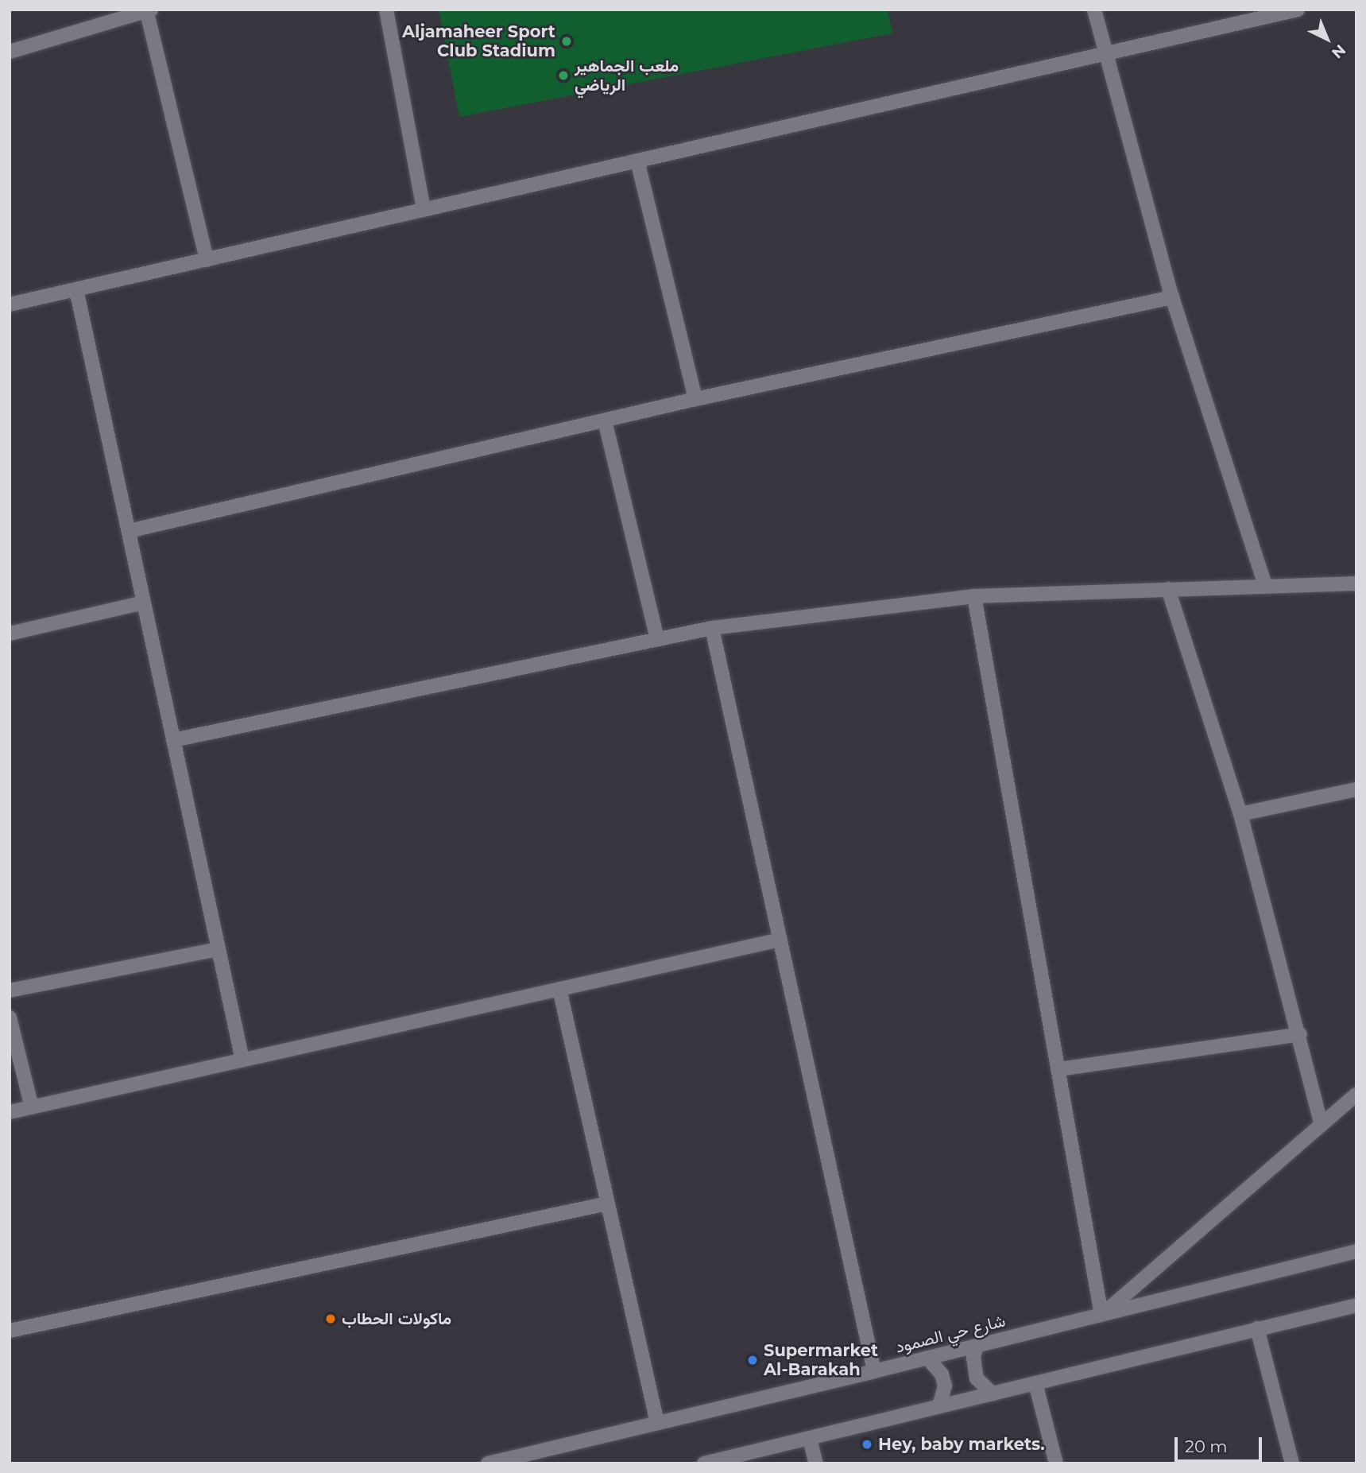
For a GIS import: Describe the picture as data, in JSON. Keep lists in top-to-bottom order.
{
  "streets": {
    "street": ["شارع حي الصمود"]
  },
  "places": [
    "Aljamaheer Sport Club Stadium",
    "ملعب الجماهير الرياضي",
    "ماكولات الحطاب",
    "Supermarket Al-Barakah",
    "Hey, baby markets."
  ],
  "scale_bar": "20 m",
  "north": "bottom right"
}
